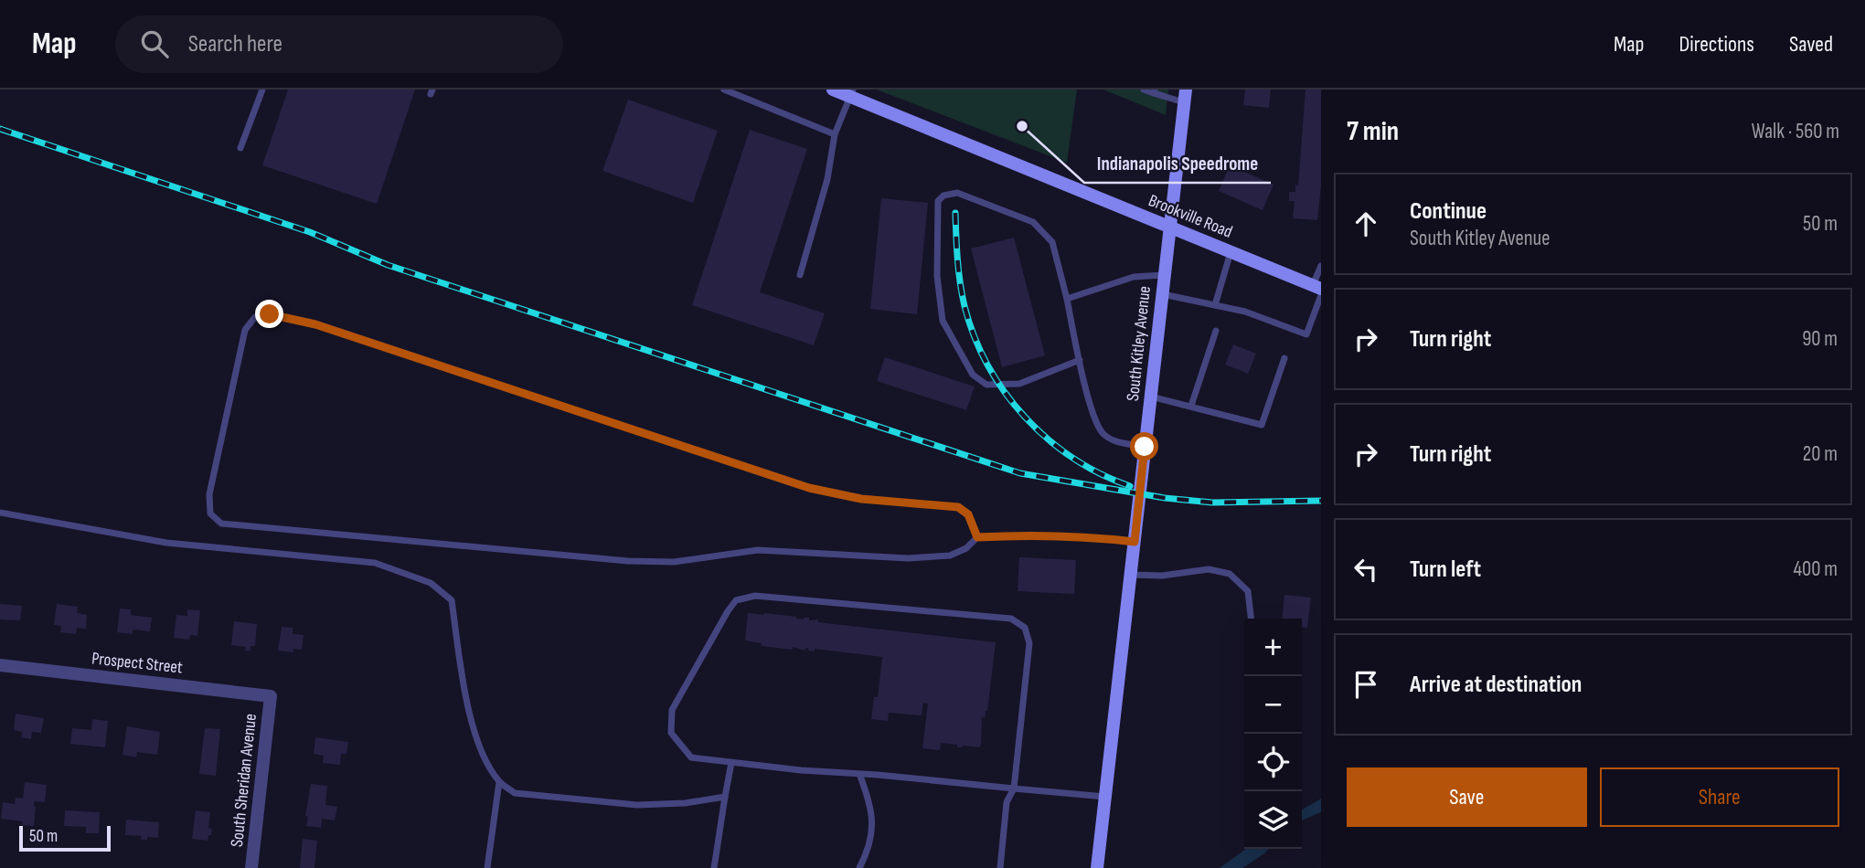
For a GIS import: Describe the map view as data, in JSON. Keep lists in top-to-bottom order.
{
  "streets": {
    "street": [
      "Brookville Road",
      "South Kitley Avenue",
      "Prospect Street",
      "South Sheridan Avenue"
    ]
  },
  "crossings": [
    ["Brookville Road", "South Kitley Avenue"],
    ["Prospect Street", "South Sheridan Avenue"]
  ],
  "places": ["Indianapolis Speedrome"],
  "scale_bar": "50 m",
  "page": {
    "header": "Map",
    "search": "Search here",
    "nav": ["Map", "Directions", "Saved"],
    "heading": ["7 min", "Walk · 560 m"],
    "list": [
      ["Continue", "South Kitley Avenue", "50 m"],
      ["Turn right", "90 m"],
      ["Turn right", "20 m"],
      ["Turn left", "400 m"],
      "Arrive at destination"
    ],
    "map_buttons": ["+", "−"],
    "buttons": ["Save", "Share"],
    "scale": "50 m"
  }
}
